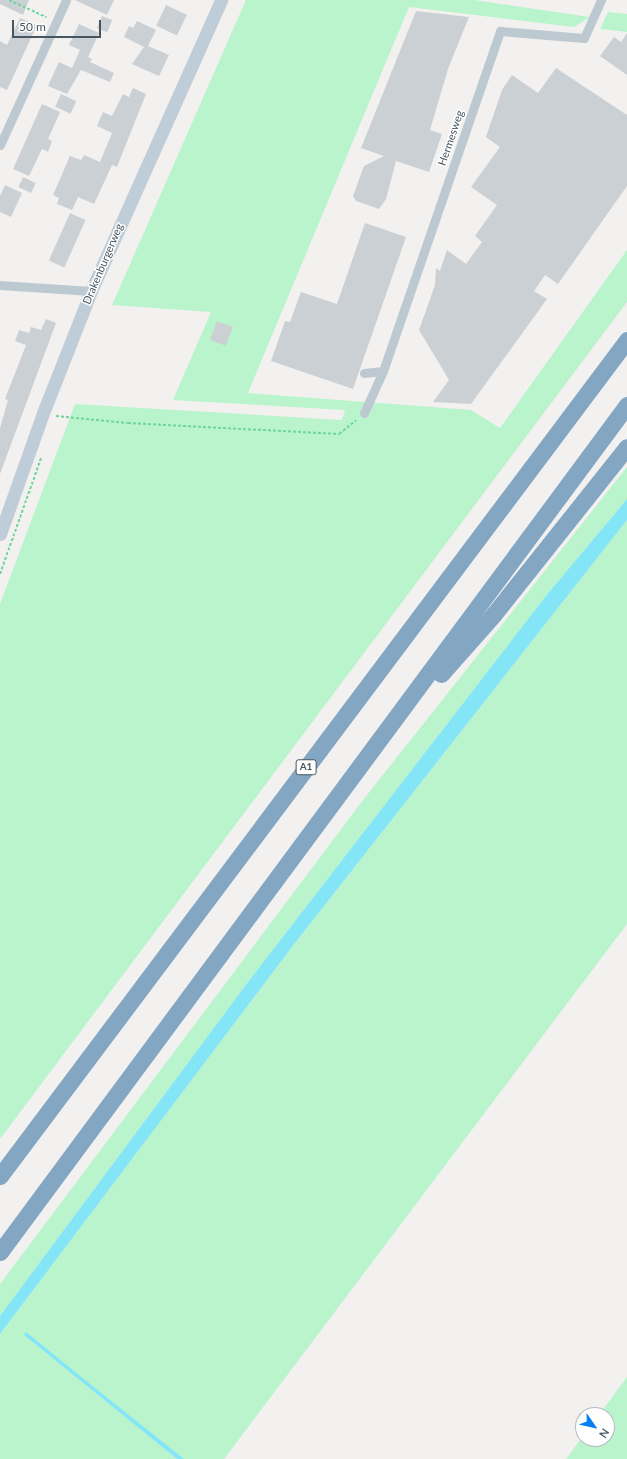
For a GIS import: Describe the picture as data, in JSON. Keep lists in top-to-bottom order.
{
  "streets": {
    "highway": ["A1"],
    "main road": ["Drakenburgerweg"],
    "street": ["Hermesweg"]
  },
  "scale_bar": "50 m",
  "north": "bottom right"
}
